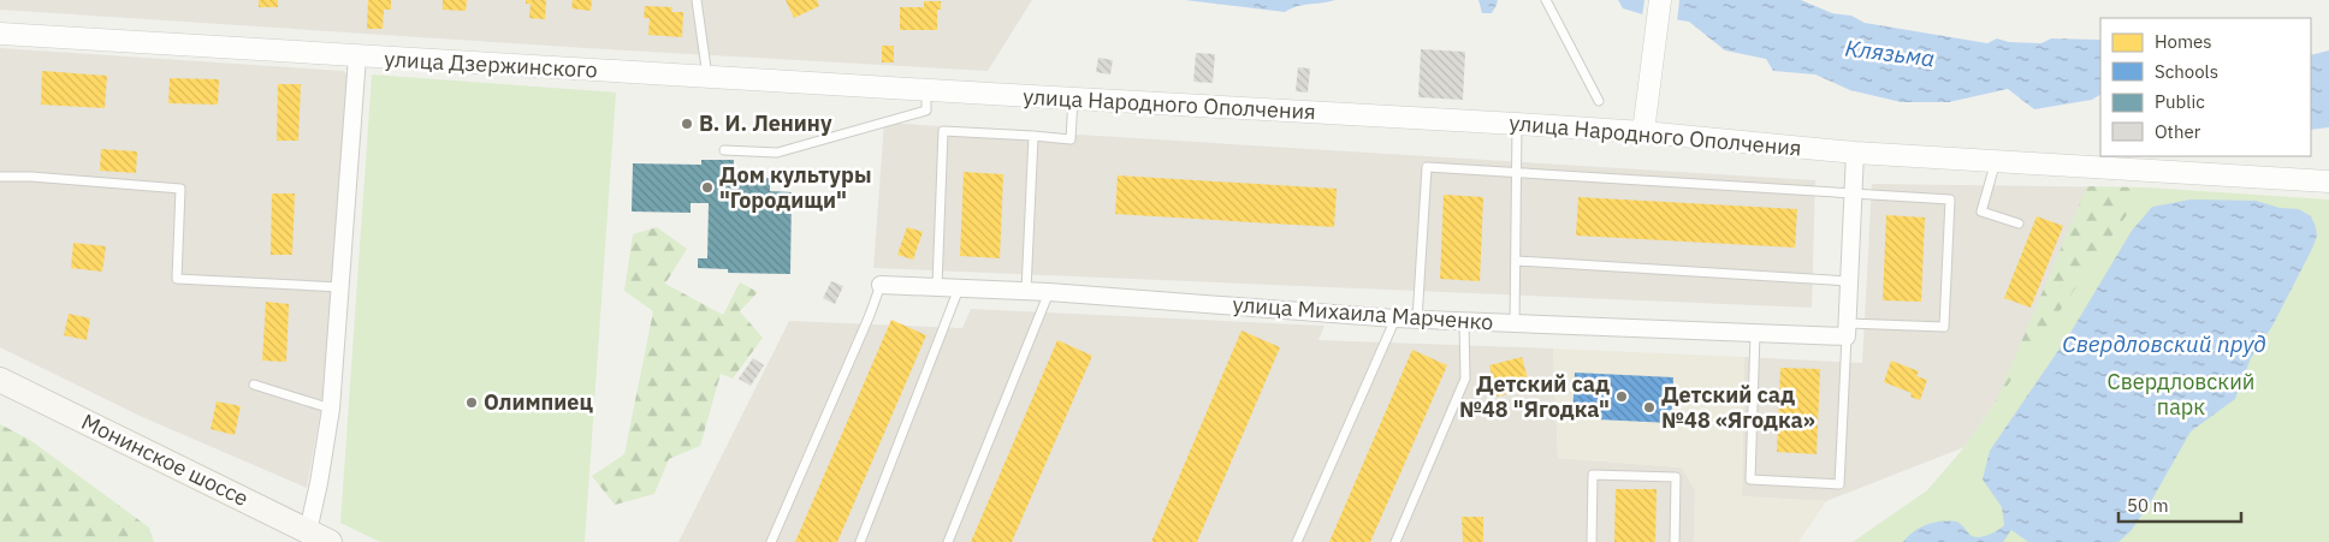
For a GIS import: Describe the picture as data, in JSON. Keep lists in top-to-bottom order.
{
  "streets": {
    "main road": ["Монинское шоссе"],
    "street": ["улица Дзержинского", "улица Народного Ополчения", "улица Михаила Марченко"]
  },
  "crossings": [
    ["улица Дзержинского", "улица Народного Ополчения"]
  ],
  "water": ["Клязьма", "Свердловский пруд"],
  "parks": ["Свердловский парк"],
  "places": [
    "В. И. Ленину",
    "Дом культуры \"Городищи\"",
    "Детский сад №48 \"Ягодка\"",
    "Олимпиец",
    "Детский сад №48 «Ягодка»"
  ],
  "legend": [
    "Homes",
    "Schools",
    "Public",
    "Other"
  ],
  "scale_bar": "50 m"
}
